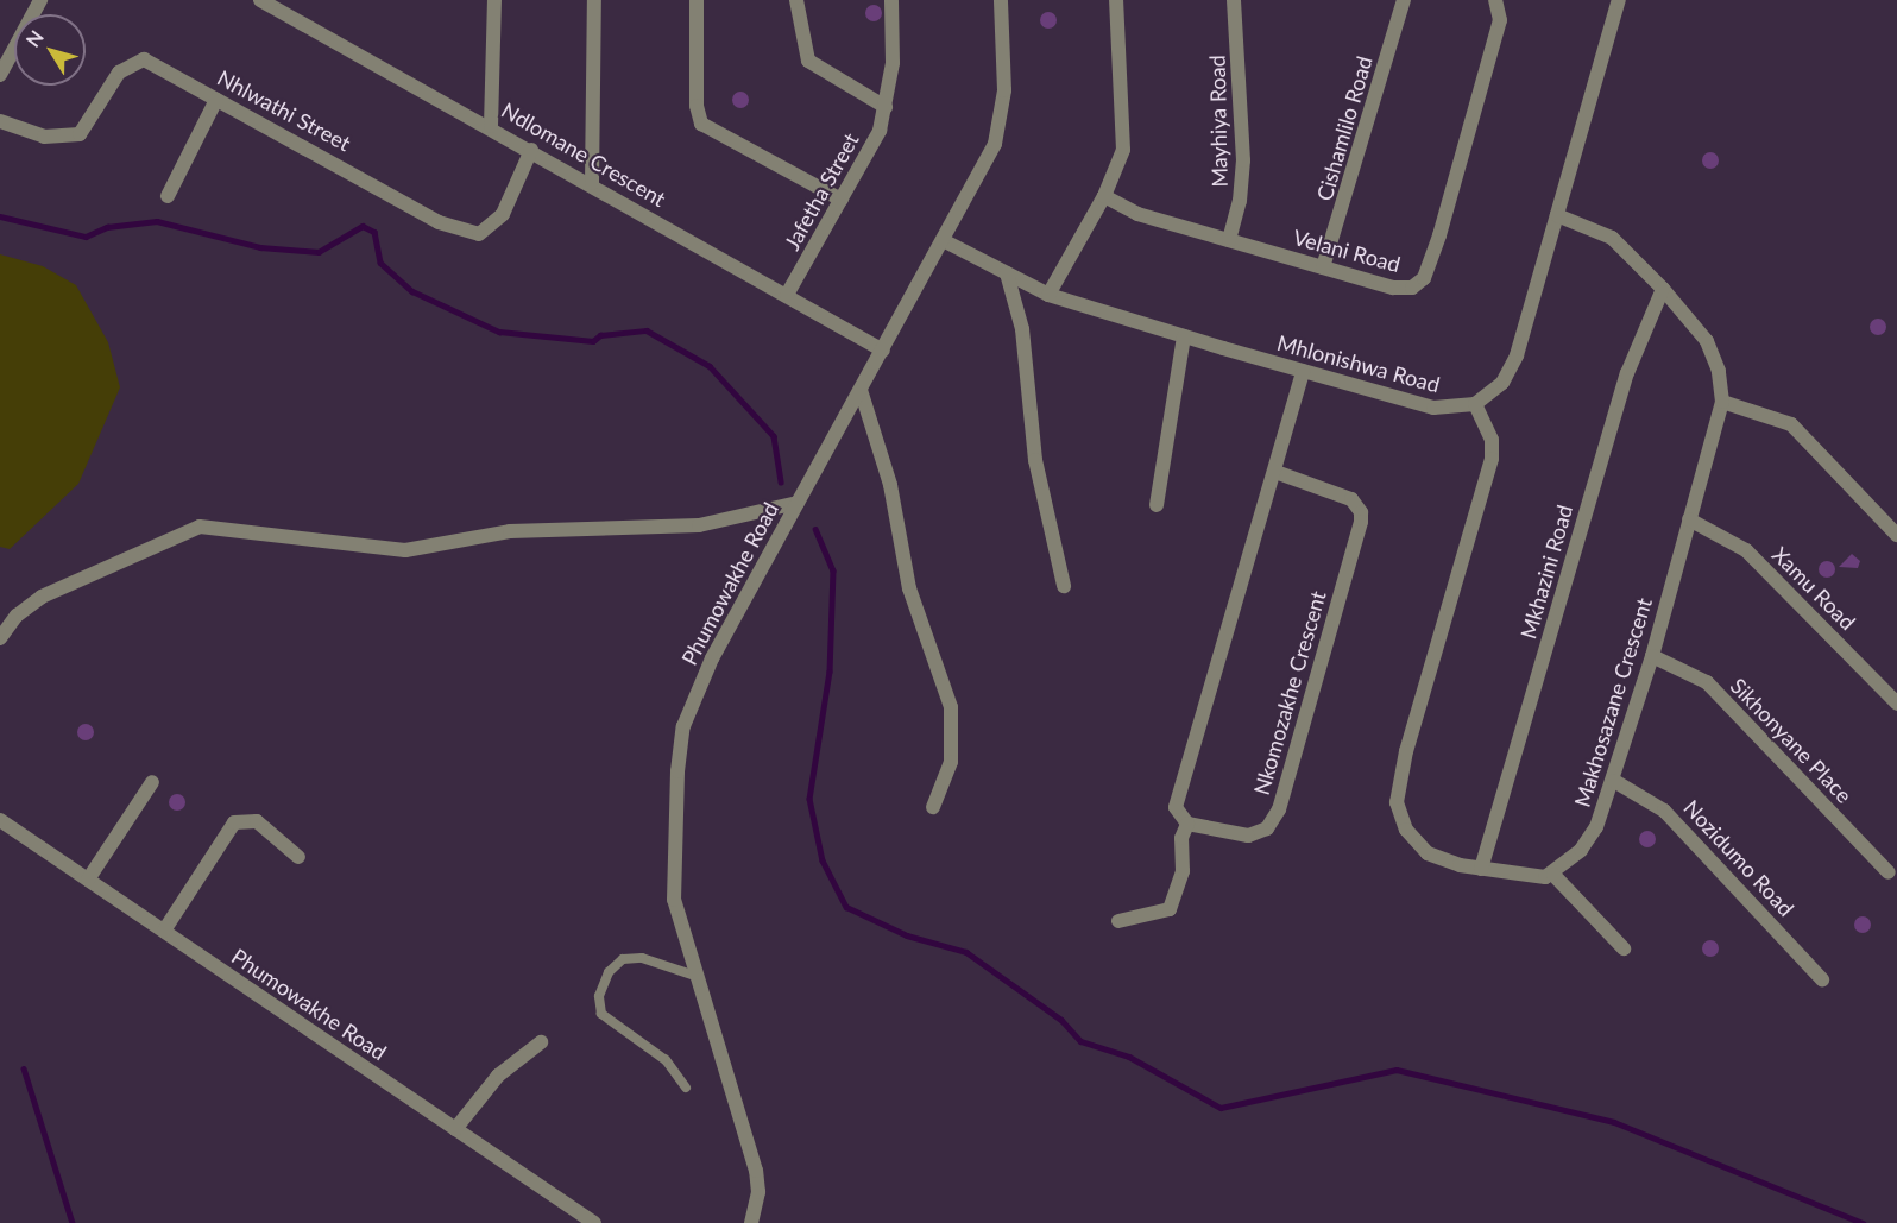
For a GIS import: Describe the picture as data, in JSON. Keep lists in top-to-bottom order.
{
  "streets": {
    "street": [
      "Nhlwathi Street",
      "Mayhiya Road",
      "Cishamlilo Road",
      "Ndlomane Crescent",
      "Jafetha Street",
      "Velani Road",
      "Mhlonishwa Road",
      "Mkhazini Road",
      "Phumowakhe Road",
      "Xamu Road",
      "Nkomozakhe Crescent",
      "Makhosazane Crescent",
      "Sikhonyane Place",
      "Nozidumo Road"
    ]
  },
  "crossings": [
    ["Nhlwathi Street", "Ndlomane Crescent"],
    ["Mayhiya Road", "Velani Road"],
    ["Cishamlilo Road", "Velani Road"],
    ["Ndlomane Crescent", "Jafetha Street"],
    ["Ndlomane Crescent", "Phumowakhe Road"],
    ["Mhlonishwa Road", "Phumowakhe Road"],
    ["Mkhazini Road", "Makhosazane Crescent"],
    ["Xamu Road", "Makhosazane Crescent"],
    ["Makhosazane Crescent", "Sikhonyane Place"],
    ["Makhosazane Crescent", "Nozidumo Road"]
  ],
  "north": "top left"
}
